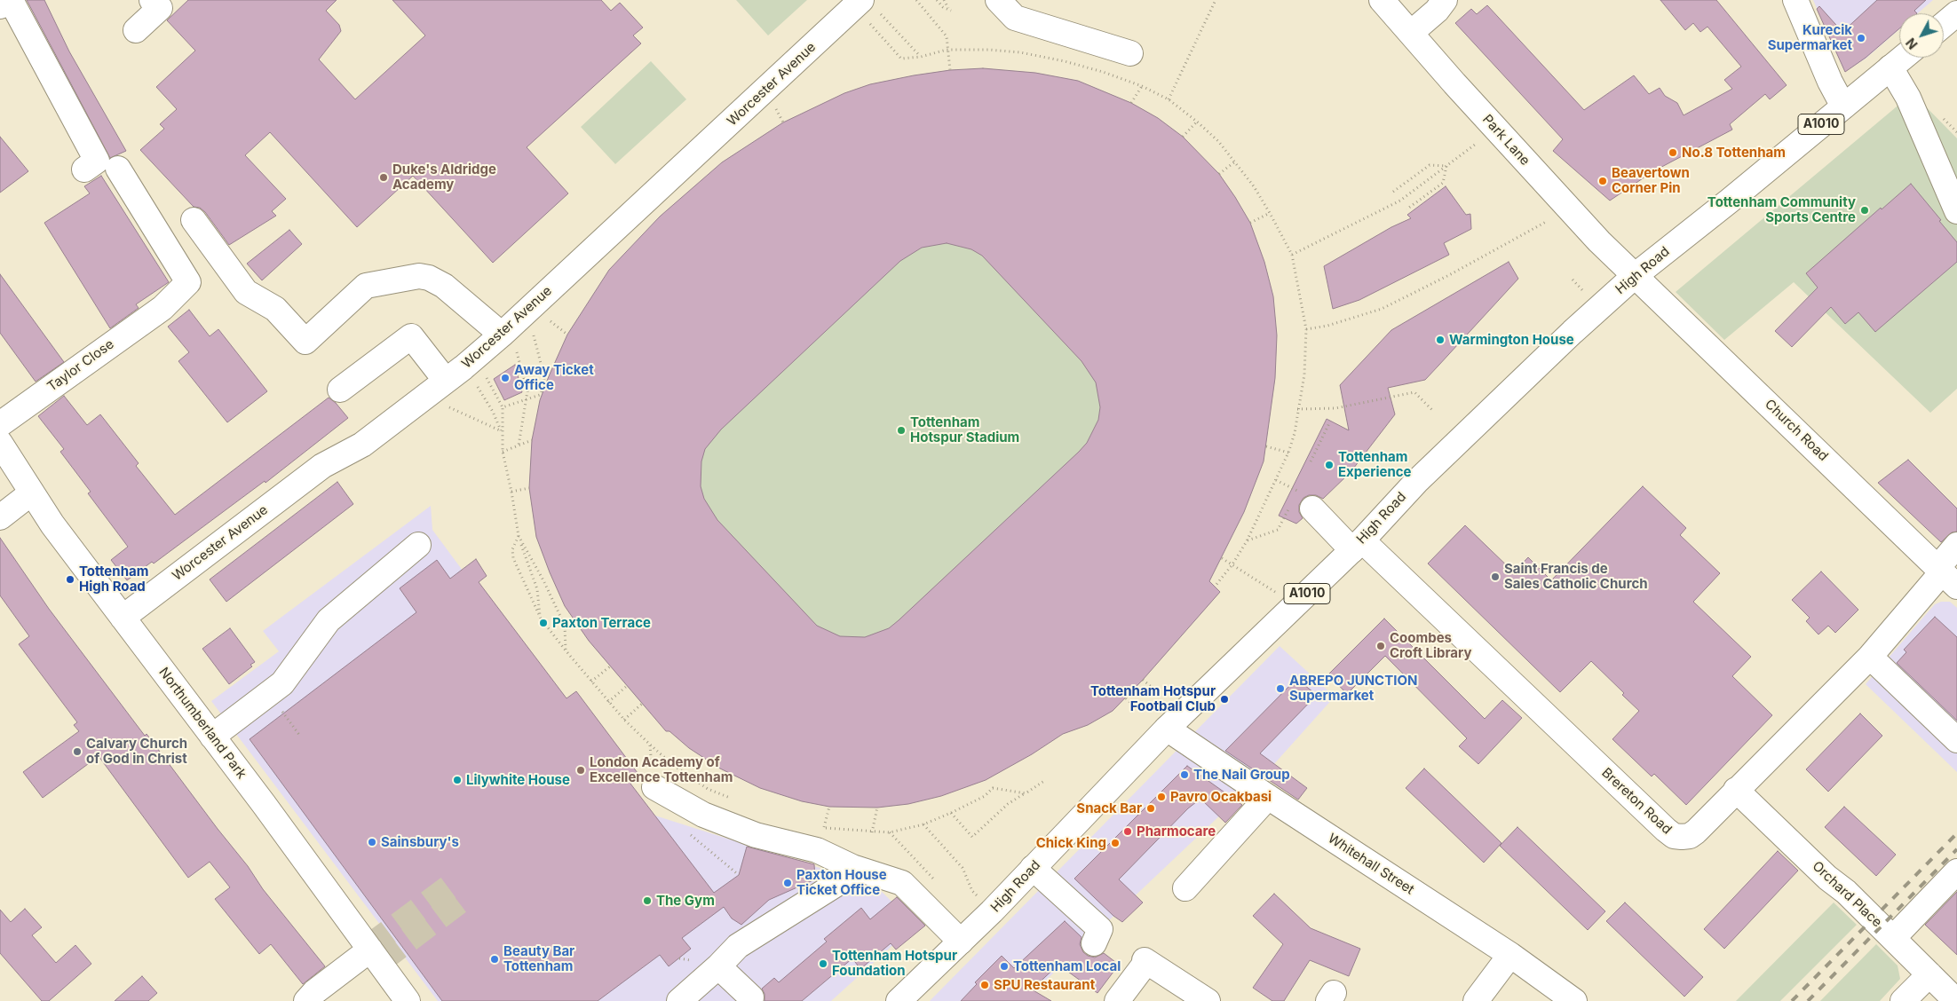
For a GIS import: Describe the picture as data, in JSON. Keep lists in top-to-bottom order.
{
  "streets": {
    "street": [
      "Worcester Avenue",
      "A1010",
      "Park Lane",
      "High Road",
      "Taylor Close",
      "Church Road",
      "Northumberland Park",
      "Brereton Road",
      "Whitehall Street",
      "Orchard Place"
    ]
  },
  "crossings": [
    ["Worcester Avenue", "Northumberland Park"],
    ["Park Lane", "High Road"],
    ["Park Lane", "Church Road"],
    ["High Road", "Church Road"],
    ["High Road", "Brereton Road"],
    ["High Road", "Whitehall Street"],
    ["Church Road", "Brereton Road"],
    ["Brereton Road", "Orchard Place"]
  ],
  "places": [
    "Kurecik Supermarket",
    "No.8 Tottenham",
    "Duke's Aldridge Academy",
    "Beavertown Corner Pin",
    "Tottenham Community Sports Centre",
    "Warmington House",
    "Away Ticket Office",
    "Tottenham Hotspur Stadium",
    "Tottenham Experience",
    "Saint Francis de Sales Catholic Church",
    "Tottenham High Road",
    "Paxton Terrace",
    "Coombes Croft Library",
    "ABREPO JUNCTION Supermarket",
    "Tottenham Hotspur Football Club",
    "Calvary Church of God in Christ",
    "London Academy of Excellence Tottenham",
    "The Nail Group",
    "Lilywhite House",
    "Pavro Ocakbasi",
    "Snack Bar",
    "Pharmocare",
    "Sainsbury's",
    "Chick King",
    "Paxton House Ticket Office",
    "The Gym",
    "Beauty Bar Tottenham",
    "Tottenham Hotspur Foundation",
    "Tottenham Local",
    "SPU Restaurant"
  ],
  "north": "bottom left"
}
